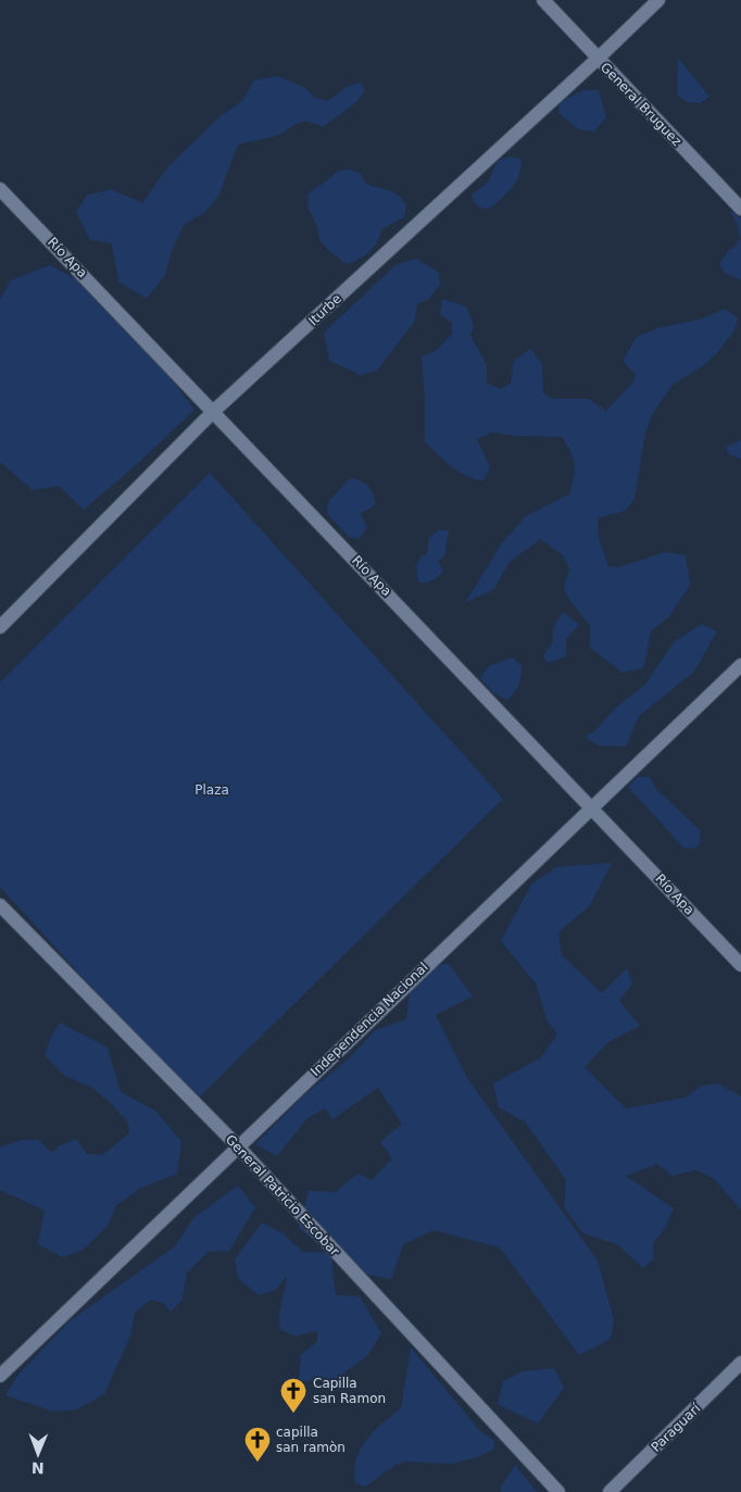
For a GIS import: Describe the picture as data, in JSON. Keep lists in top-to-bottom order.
{
  "streets": {
    "street": [
      "General Bruguez",
      "Río Apa",
      "Iturbe",
      "Independencia Nacional",
      "General Patricio Escobar",
      "Paraguarí"
    ]
  },
  "crossings": [
    ["General Bruguez", "Iturbe"],
    ["Río Apa", "Iturbe"],
    ["Río Apa", "Independencia Nacional"],
    ["Independencia Nacional", "General Patricio Escobar"]
  ],
  "parks": ["Plaza"],
  "places": {
    "church": ["Capilla san Ramon", "capilla san ramòn"]
  },
  "north": "bottom"
}
